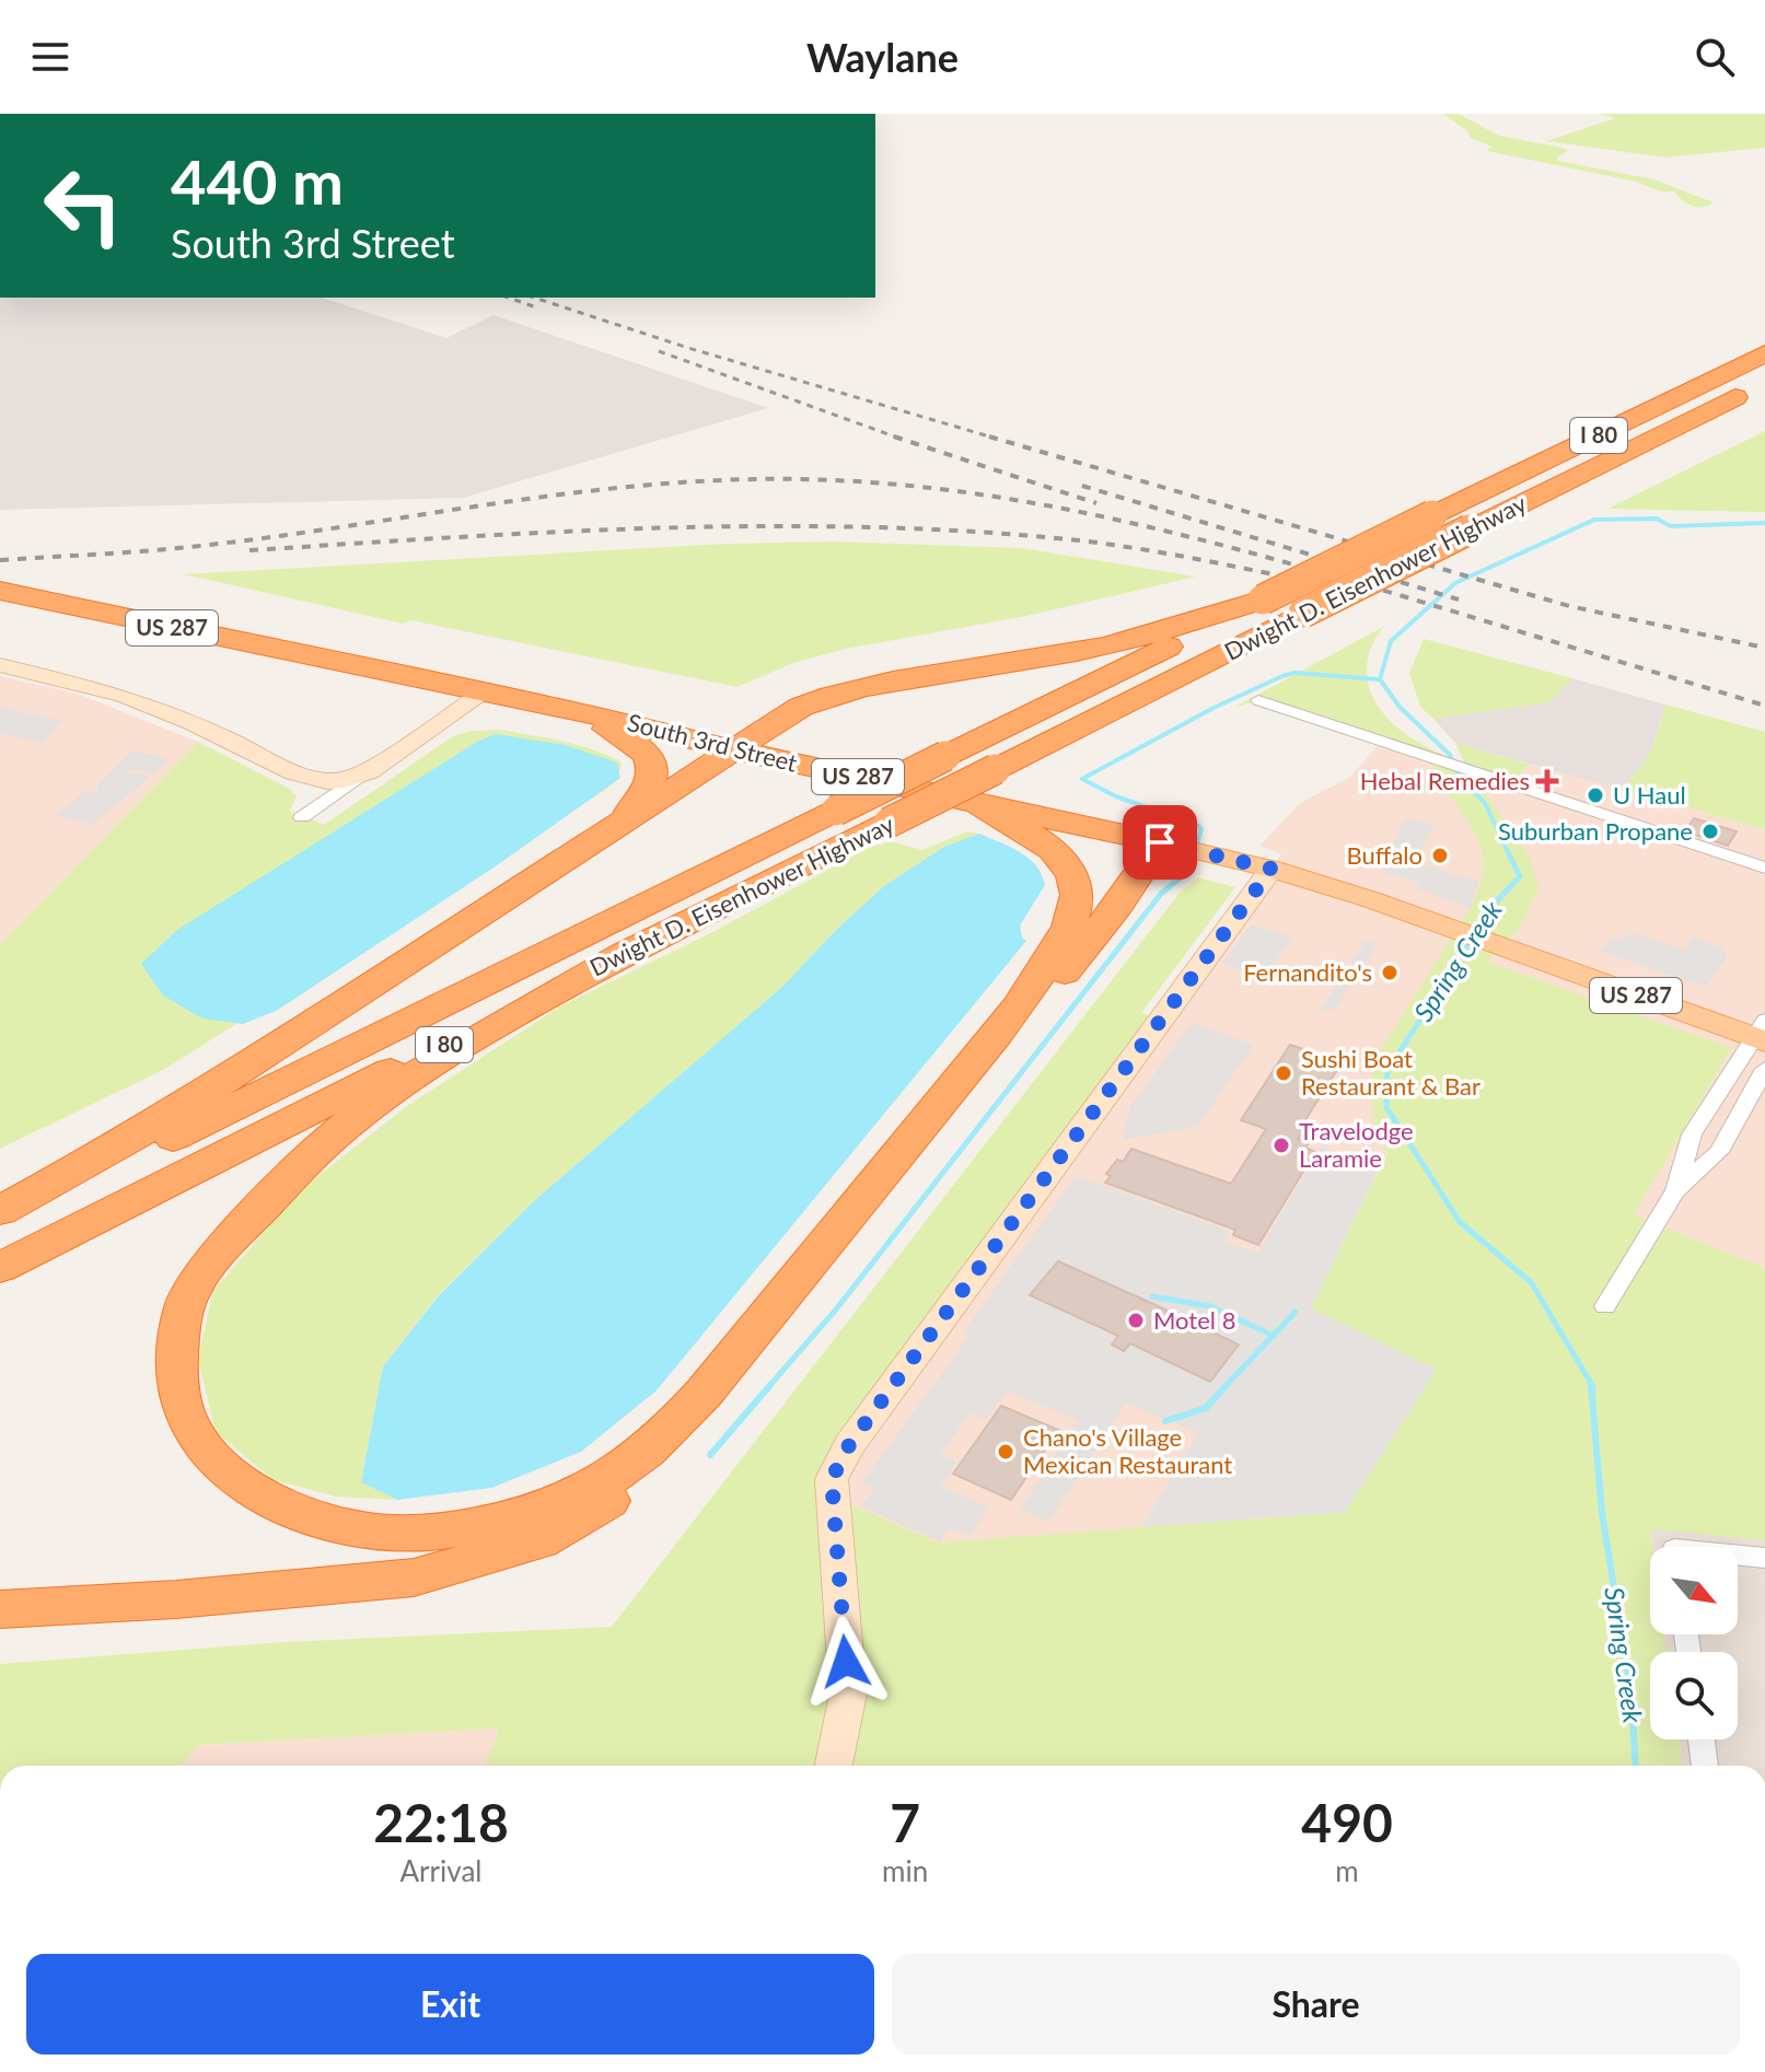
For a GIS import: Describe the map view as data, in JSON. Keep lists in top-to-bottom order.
{
  "streets": {
    "highway": [
      "I 80",
      "Dwight D. Eisenhower Highway",
      "US 287",
      "South 3rd Street"
    ]
  },
  "water": ["Spring Creek"],
  "places": {
    "health": ["Hebal Remedies"],
    "other": [
      "U Haul",
      "Suburban Propane",
      "Buffalo",
      "Fernandito's",
      "Sushi Boat Restaurant & Bar",
      "Travelodge Laramie",
      "Motel 8",
      "Chano's Village Mexican Restaurant"
    ]
  },
  "north": "bottom right",
  "page": {
    "header": "Waylane",
    "turn": ["440 m", "South 3rd Street"],
    "eta": [
      "22:18",
      "Arrival",
      "7",
      "min",
      "490",
      "m"
    ],
    "buttons": ["Exit", "Share"]
  }
}
